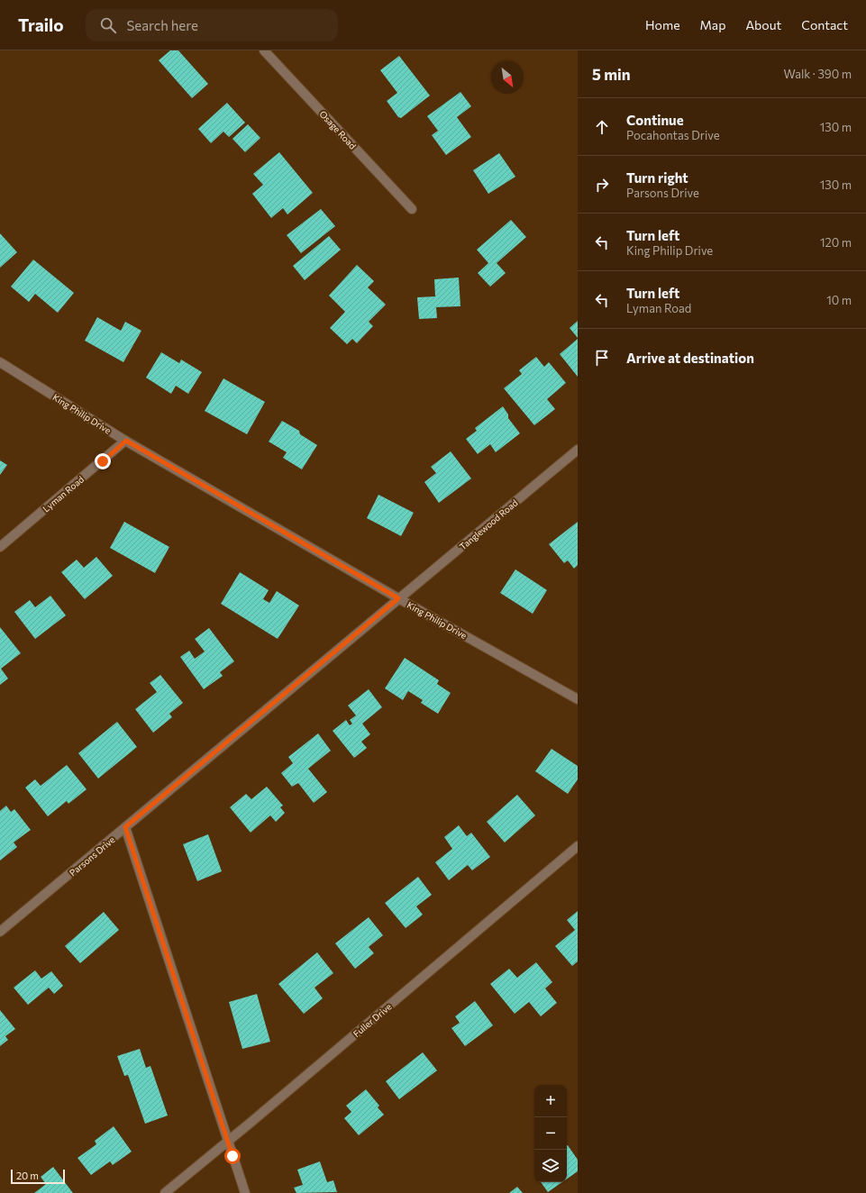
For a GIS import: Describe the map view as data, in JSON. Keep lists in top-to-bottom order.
{
  "streets": {
    "street": [
      "Osage Road",
      "King Philip Drive",
      "Lyman Road",
      "Tanglewood Road",
      "Parsons Drive",
      "Fuller Drive"
    ]
  },
  "crossings": [
    ["King Philip Drive", "Lyman Road"],
    ["King Philip Drive", "Tanglewood Road"],
    ["King Philip Drive", "Parsons Drive"],
    ["Tanglewood Road", "Parsons Drive"]
  ],
  "scale_bar": "20 m",
  "north": "bottom right",
  "page": {
    "header": "Trailo",
    "search": "Search here",
    "nav": [
      "Home",
      "Map",
      "About",
      "Contact"
    ],
    "heading": ["5 min", "Walk · 390 m"],
    "list": [
      ["Continue", "Pocahontas Drive", "130 m"],
      ["Turn right", "Parsons Drive", "130 m"],
      ["Turn left", "King Philip Drive", "120 m"],
      ["Turn left", "Lyman Road", "10 m"],
      "Arrive at destination"
    ],
    "map_buttons": ["+", "−"],
    "scale": "20 m"
  }
}
